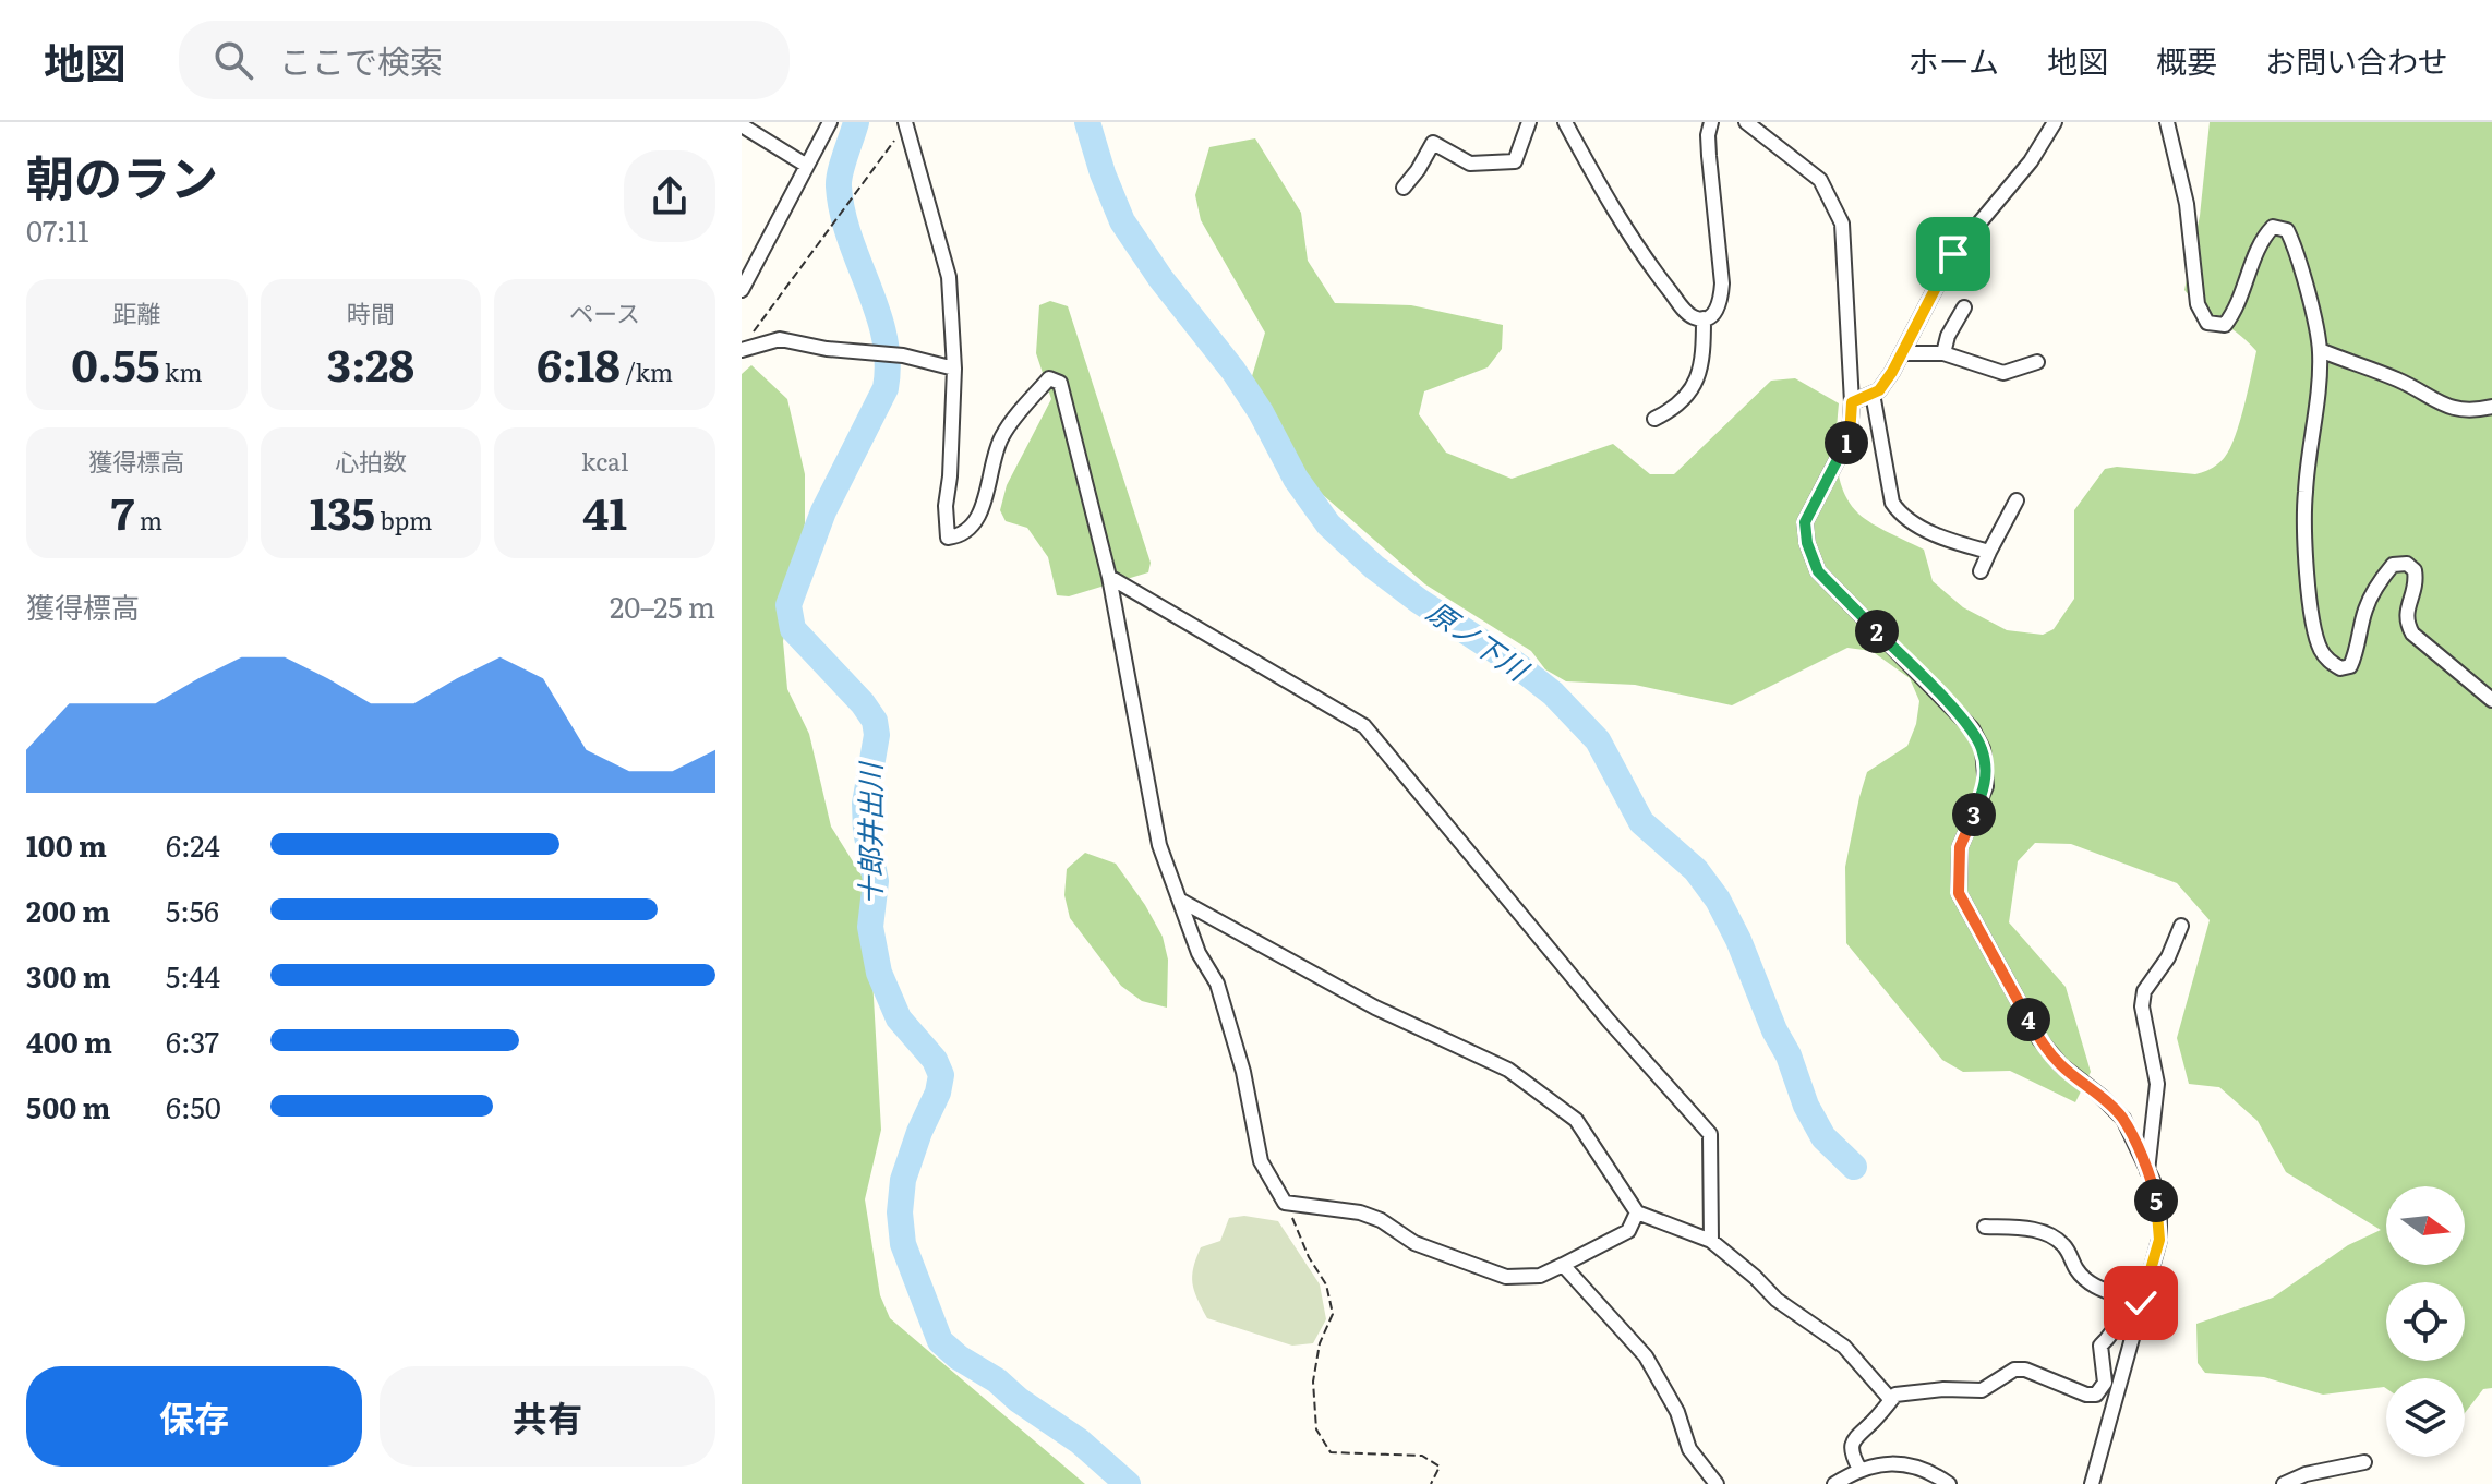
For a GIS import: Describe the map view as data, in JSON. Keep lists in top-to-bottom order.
{
  "water": ["原ノ下川", "十郎井出川"],
  "north": "right",
  "page": {
    "header": "地図",
    "search": "ここで検索",
    "nav": [
      "ホーム",
      "地図",
      "概要",
      "お問い合わせ"
    ],
    "heading": ["朝のラン", "07:11"],
    "stats": [
      ["距離", "0.55 km"],
      ["時間", "3:28"],
      ["ペース", "6:18 /km"],
      ["獲得標高", "7 m"],
      ["心拍数", "135 bpm"],
      ["kcal", "41"]
    ],
    "pins": [
      "1",
      "2",
      "3",
      "4",
      "5"
    ],
    "chart": ["獲得標高", "20–25 m"],
    "list": [
      {
        "name": "100 m",
        "note": "6:24"
      },
      {
        "name": "200 m",
        "note": "5:56"
      },
      {
        "name": "300 m",
        "note": "5:44"
      },
      {
        "name": "400 m",
        "note": "6:37"
      },
      {
        "name": "500 m",
        "note": "6:50"
      }
    ],
    "buttons": ["保存", "共有"]
  }
}
